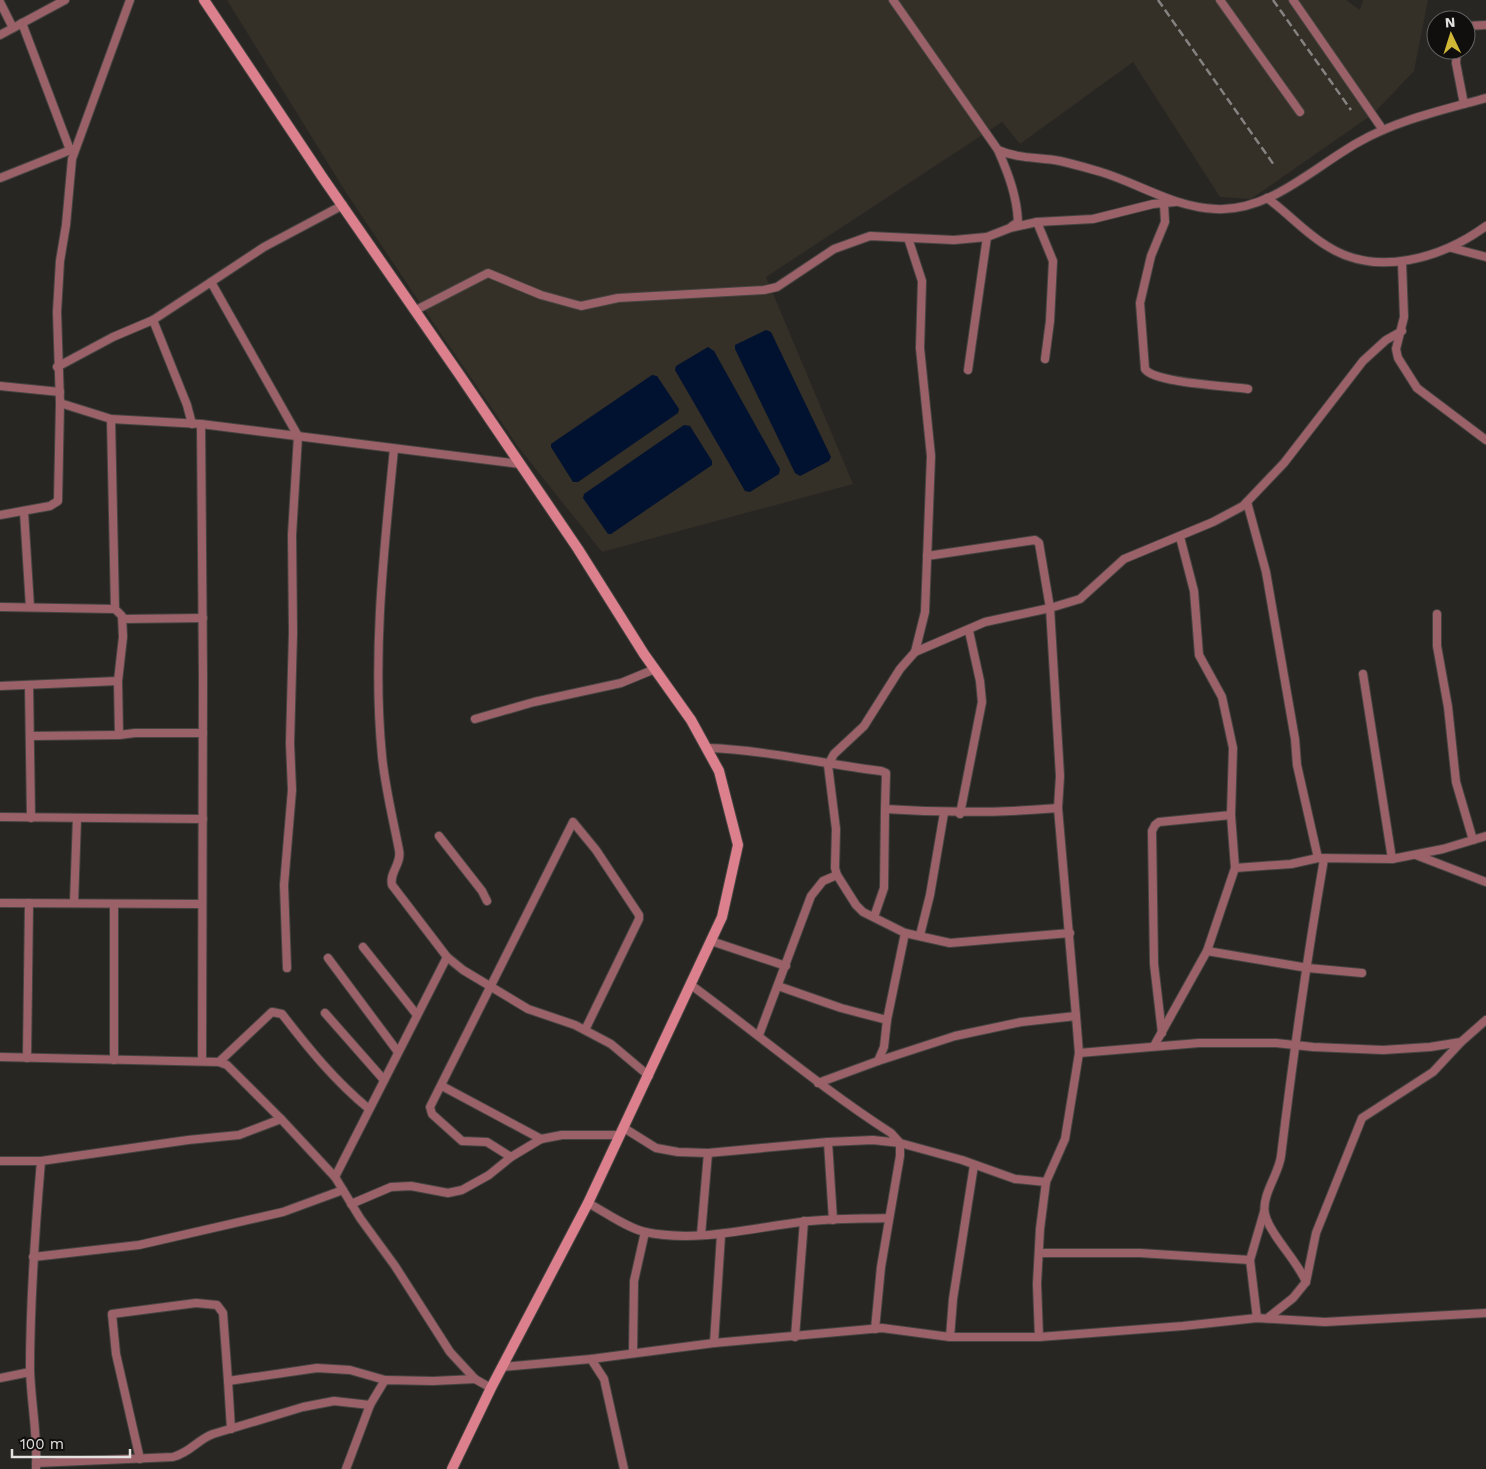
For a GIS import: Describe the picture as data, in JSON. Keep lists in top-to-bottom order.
{
  "scale_bar": "100 m",
  "north": "top"
}
